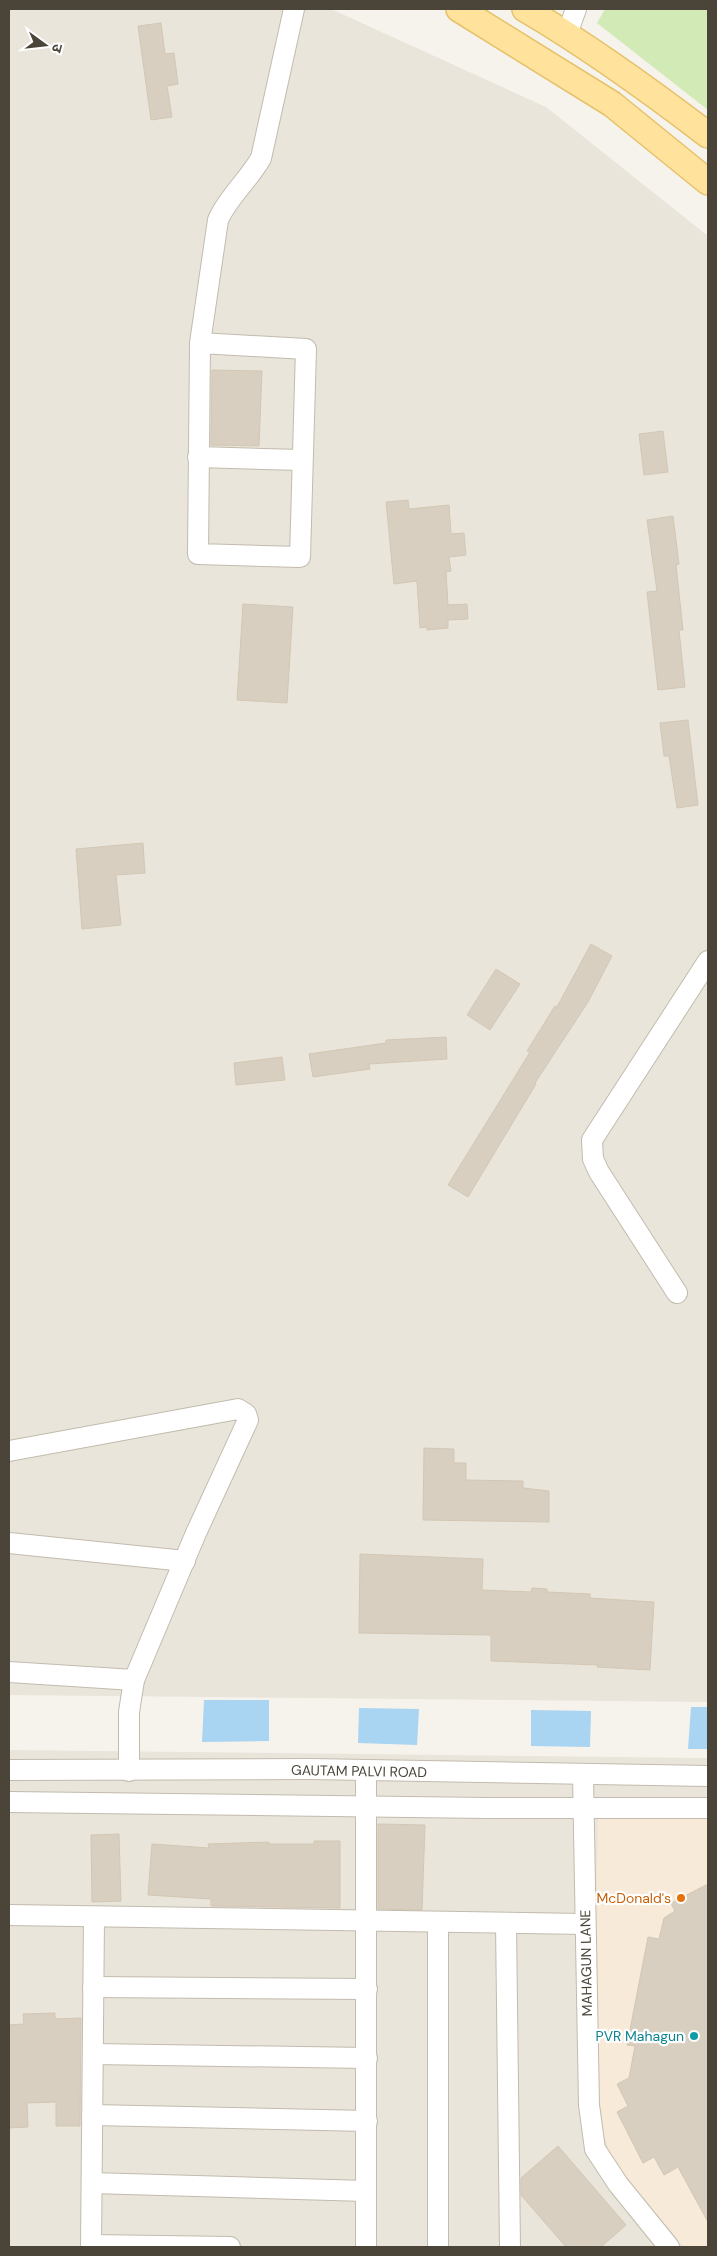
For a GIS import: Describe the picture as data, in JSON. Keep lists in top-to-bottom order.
{
  "streets": {
    "street": ["GAUTAM PALVI ROAD", "MAHAGUN LANE"]
  },
  "crossings": [
    ["GAUTAM PALVI ROAD", "MAHAGUN LANE"]
  ],
  "places": ["McDonald's", "PVR Mahagun"],
  "north": "right"
}
